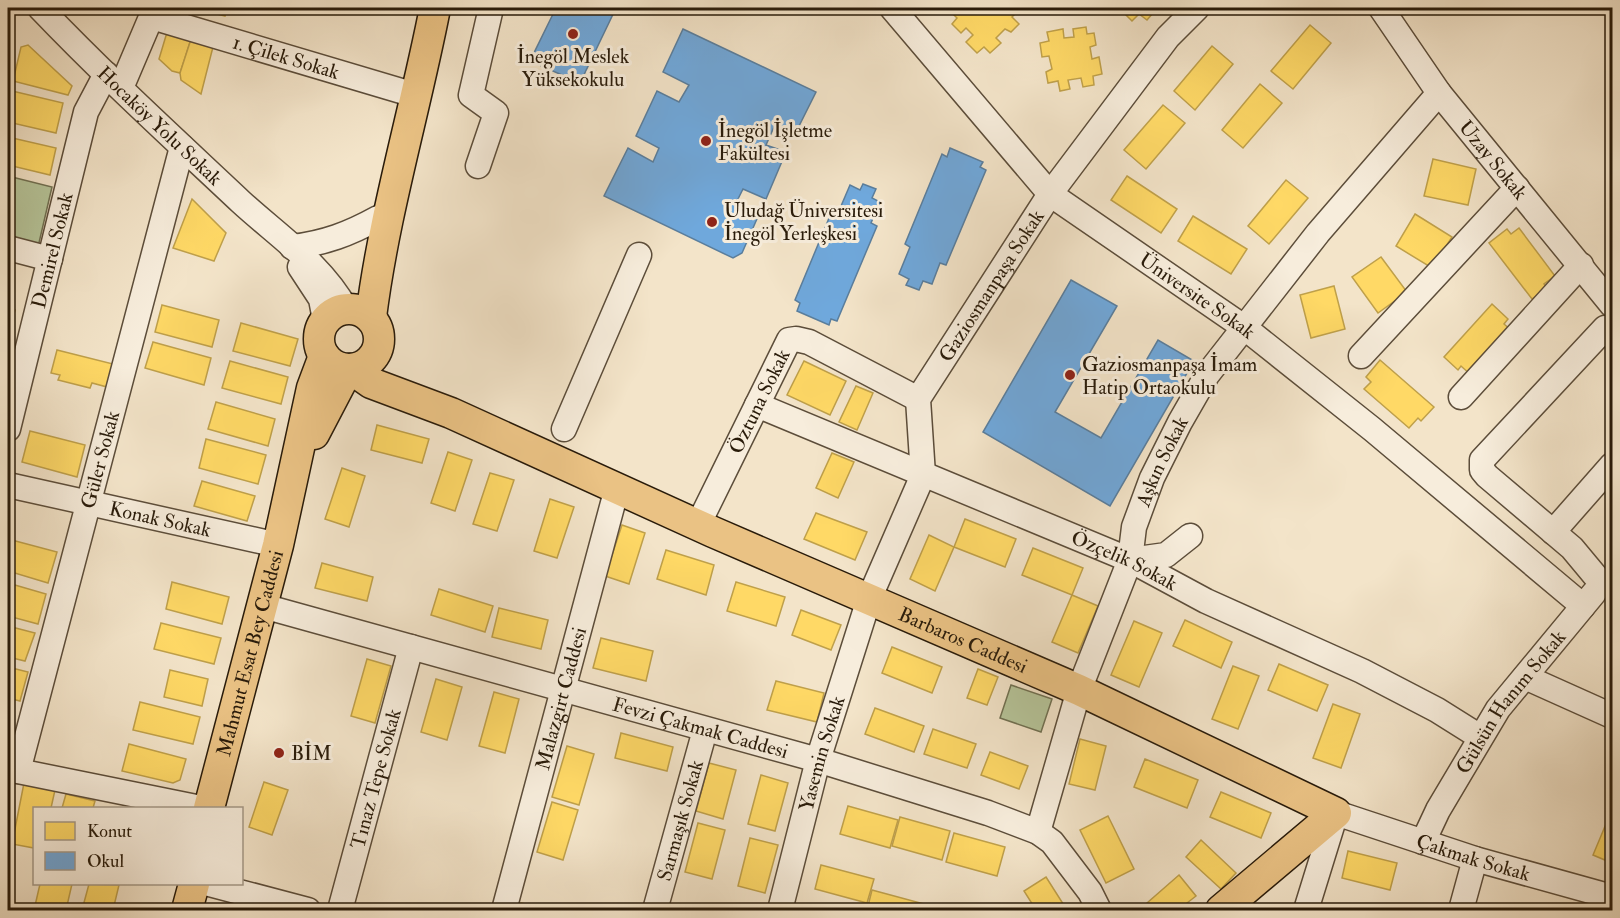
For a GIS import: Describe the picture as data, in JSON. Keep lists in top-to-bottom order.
{
  "streets": {
    "main road": ["Barbaros Caddesi", "Mahmut Esat Bey Caddesi"],
    "street": [
      "1. Çilek Sokak",
      "Hocaköy Yolu Sokak",
      "Uzay Sokak",
      "Demirel Sokak",
      "Gaziosmanpaşa Sokak",
      "Üniversite Sokak",
      "Öztuna Sokak",
      "Güler Sokak",
      "Aşkın Sokak",
      "Konak Sokak",
      "Özçelik Sokak",
      "Malazgirt Caddesi",
      "Gülsün Hanım Sokak",
      "Fevzi Çakmak Caddesi",
      "Yasemin Sokak",
      "Tınaz Tepe Sokak",
      "Sarmaşık Sokak",
      "Çakmak Sokak"
    ]
  },
  "crossings": [
    ["1. Çilek Sokak", "Demirel Sokak"],
    ["Hocaköy Yolu Sokak", "Demirel Sokak"],
    ["Hocaköy Yolu Sokak", "Güler Sokak"],
    ["Uzay Sokak", "Aşkın Sokak"],
    ["Gaziosmanpaşa Sokak", "Üniversite Sokak"],
    ["Gaziosmanpaşa Sokak", "Öztuna Sokak"],
    ["Üniversite Sokak", "Aşkın Sokak"],
    ["Üniversite Sokak", "Gülsün Hanım Sokak"],
    ["Öztuna Sokak", "Özçelik Sokak"],
    ["Öztuna Sokak", "Barbaros Caddesi"],
    ["Güler Sokak", "Konak Sokak"],
    ["Aşkın Sokak", "Özçelik Sokak"],
    ["Aşkın Sokak", "Barbaros Caddesi"],
    ["Aşkın Sokak", "Fevzi Çakmak Caddesi"],
    ["Konak Sokak", "Mahmut Esat Bey Caddesi"],
    ["Özçelik Sokak", "Gülsün Hanım Sokak"],
    ["Barbaros Caddesi", "Malazgirt Caddesi"],
    ["Barbaros Caddesi", "Yasemin Sokak"],
    ["Barbaros Caddesi", "Çakmak Sokak"],
    ["Mahmut Esat Bey Caddesi", "Fevzi Çakmak Caddesi"],
    ["Malazgirt Caddesi", "Fevzi Çakmak Caddesi"],
    ["Gülsün Hanım Sokak", "Çakmak Sokak"],
    ["Fevzi Çakmak Caddesi", "Yasemin Sokak"],
    ["Fevzi Çakmak Caddesi", "Tınaz Tepe Sokak"],
    ["Fevzi Çakmak Caddesi", "Sarmaşık Sokak"]
  ],
  "places": [
    "İnegöl Meslek Yüksekokulu",
    "İnegöl İşletme Fakültesi",
    "Uludağ Üniversitesi İnegöl Yerleşkesi",
    "Gaziosmanpaşa İmam Hatip Ortaokulu",
    "BİM"
  ],
  "legend": ["Konut", "Okul"]
}
